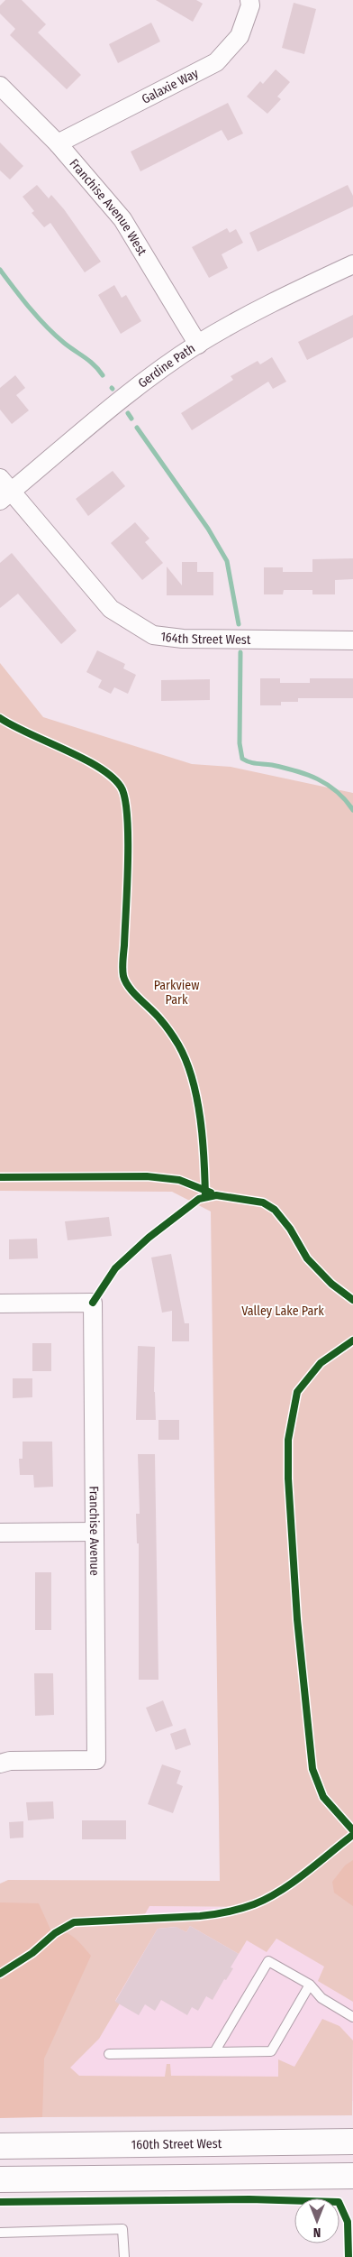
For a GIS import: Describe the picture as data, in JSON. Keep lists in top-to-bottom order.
{
  "streets": {
    "main road": ["160th Street West"],
    "street": [
      "Galaxie Way",
      "Franchise Avenue West",
      "Gerdine Path",
      "164th Street West",
      "Franchise Avenue"
    ]
  },
  "crossings": [
    ["Galaxie Way", "Franchise Avenue West"],
    ["Franchise Avenue West", "Gerdine Path"],
    ["Gerdine Path", "164th Street West"]
  ],
  "parks": ["Parkview Park", "Valley Lake Park"],
  "north": "bottom"
}
